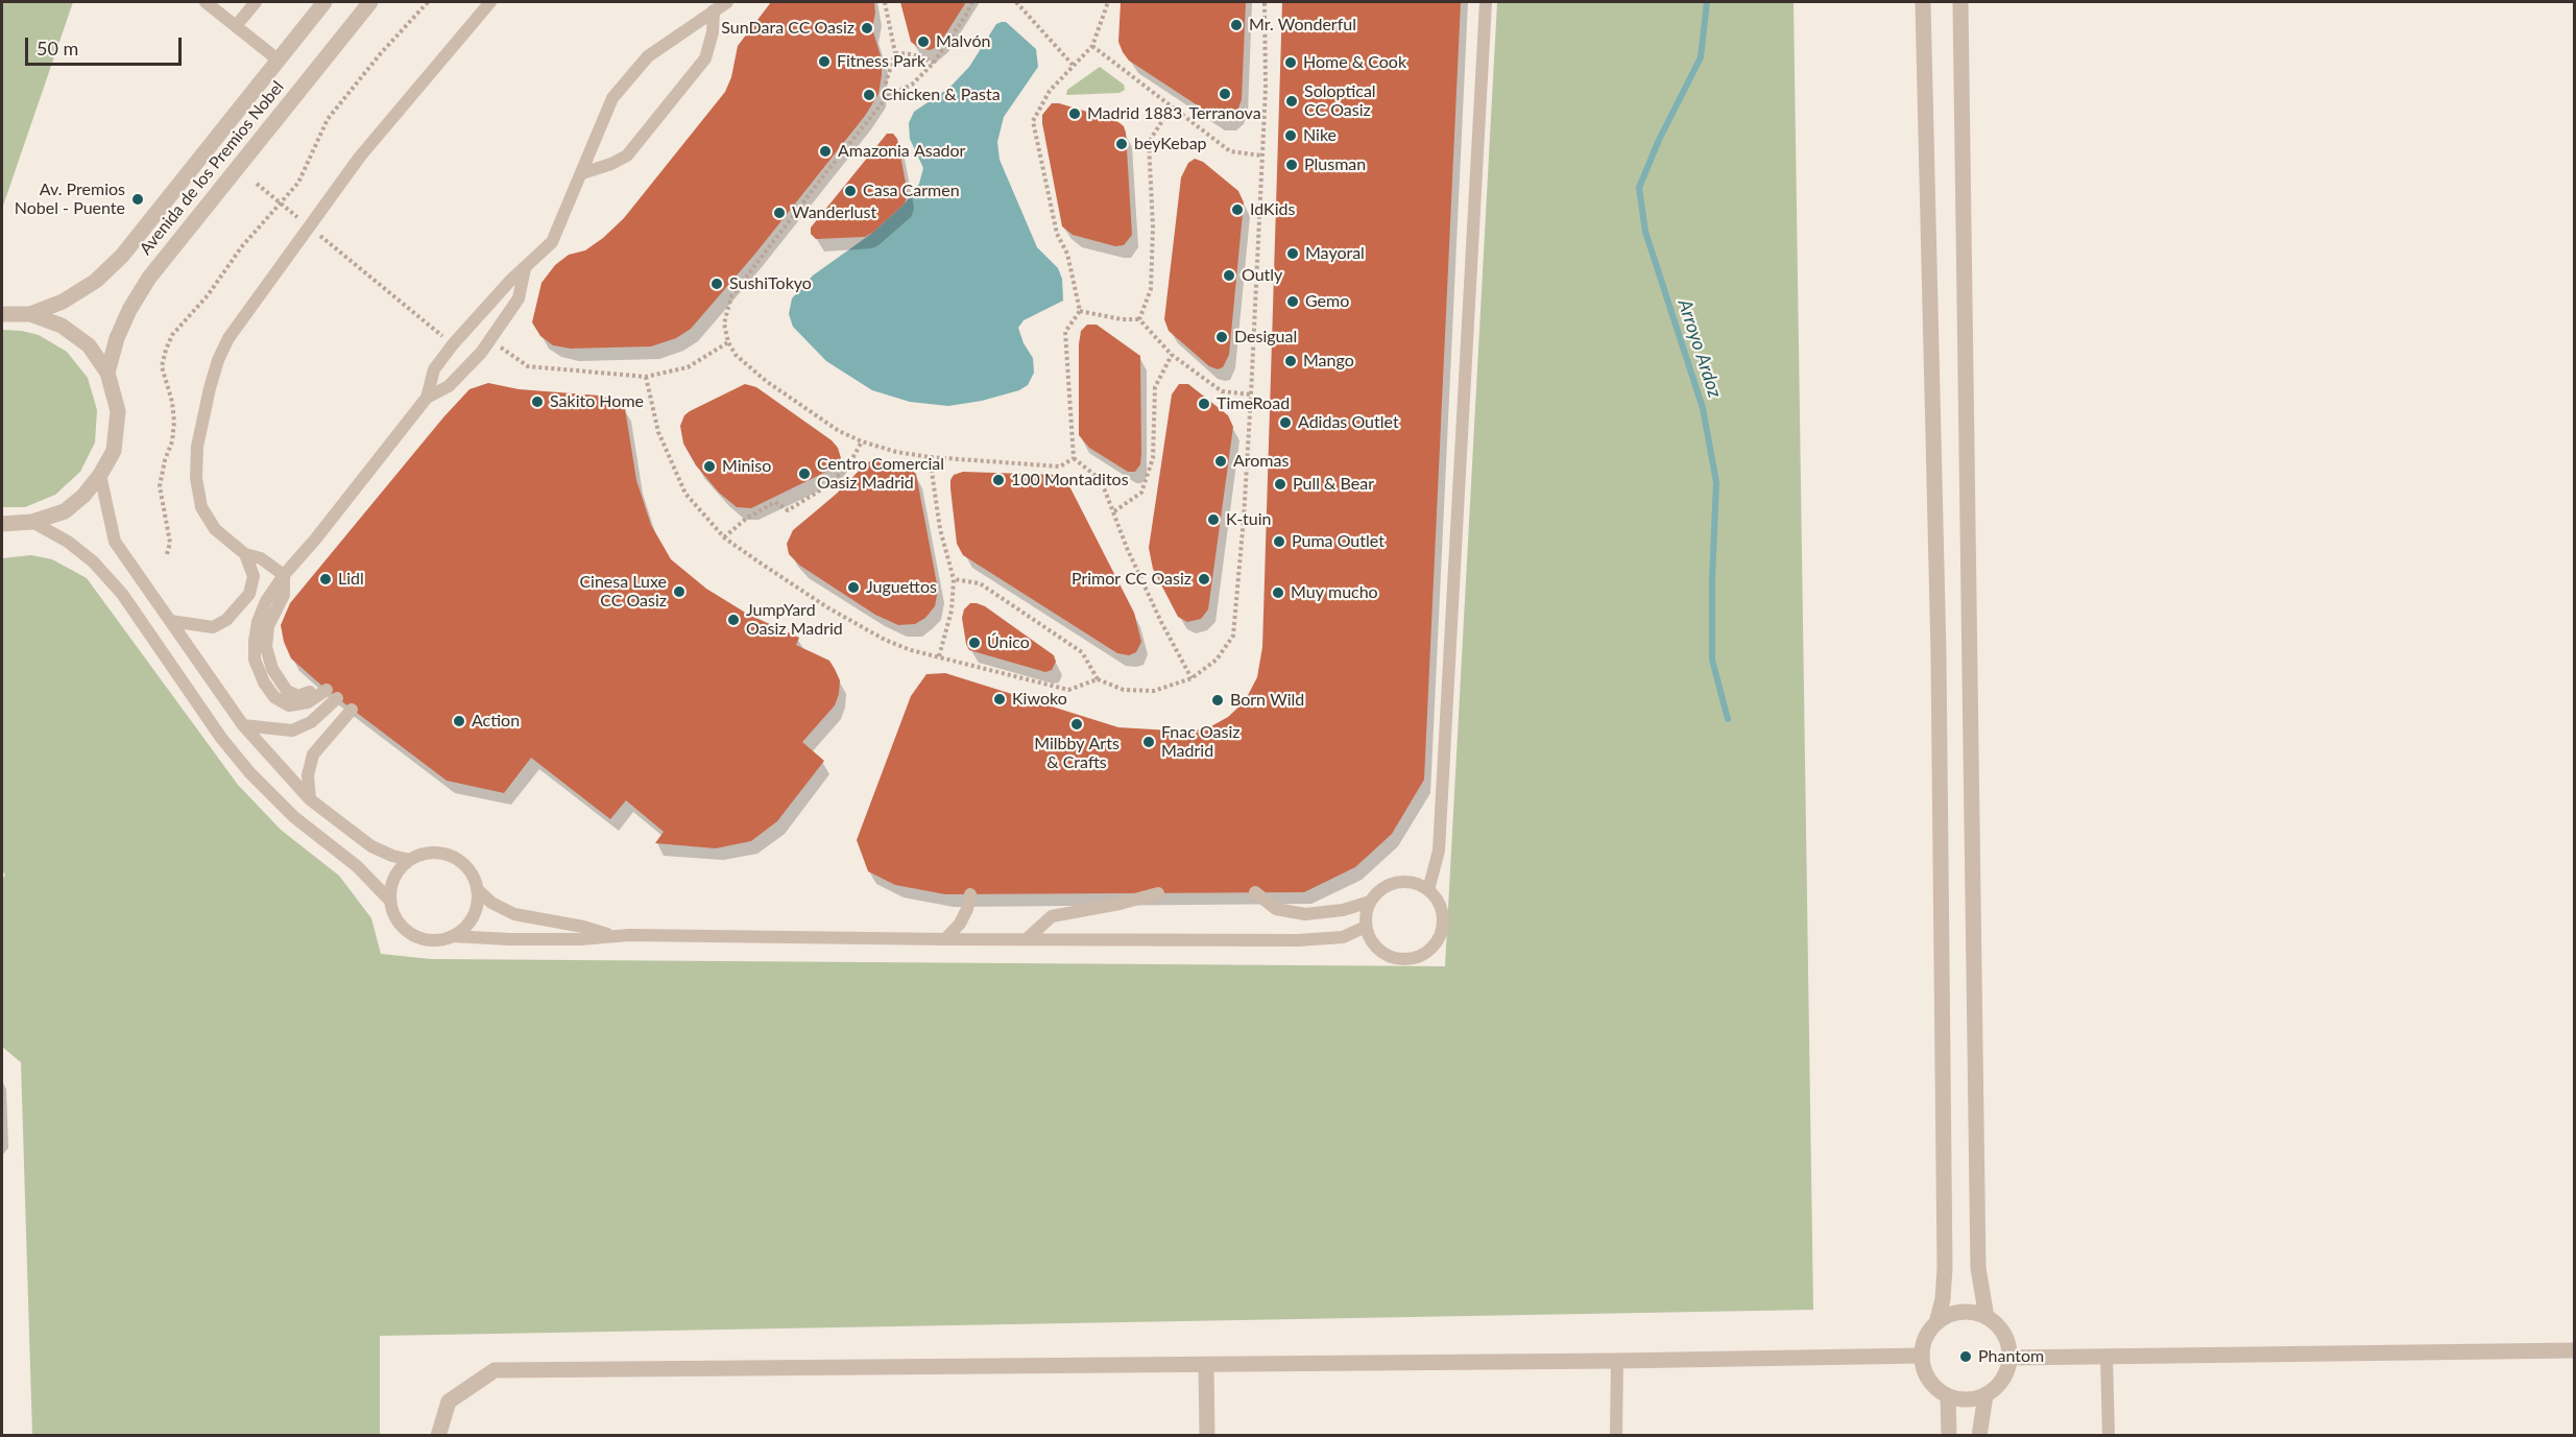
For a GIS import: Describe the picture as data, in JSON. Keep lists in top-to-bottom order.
{
  "streets": {
    "street": ["Avenida de los Premios Nobel"]
  },
  "water": ["Arroyo Ardoz"],
  "places": [
    "Mr. Wonderful",
    "SunDara CC Oasiz",
    "Malvón",
    "Fitness Park",
    "Home & Cook",
    "Terranova",
    "Chicken & Pasta",
    "Soloptical CC Oasiz",
    "Madrid 1883",
    "Nike",
    "beyKebap",
    "Amazonia Asador",
    "Plusman",
    "Casa Carmen",
    "Av. Premios Nobel - Puente",
    "IdKids",
    "Wanderlust",
    "Mayoral",
    "Outly",
    "SushiTokyo",
    "Gemo",
    "Desigual",
    "Mango",
    "Sakito Home",
    "TimeRoad",
    "Adidas Outlet",
    "Aromas",
    "Miniso",
    "Centro Comercial Oasiz Madrid",
    "100 Montaditos",
    "Pull & Bear",
    "K-tuin",
    "Puma Outlet",
    "Lidl",
    "Primor CC Oasiz",
    "Juguettos",
    "Cinesa Luxe CC Oasiz",
    "Muy mucho",
    "JumpYard Oasiz Madrid",
    "Único",
    "Kiwoko",
    "Born Wild",
    "Action",
    "Milbby Arts & Crafts",
    "Fnac Oasiz Madrid",
    "Phantom"
  ],
  "scale_bar": "50 m"
}
